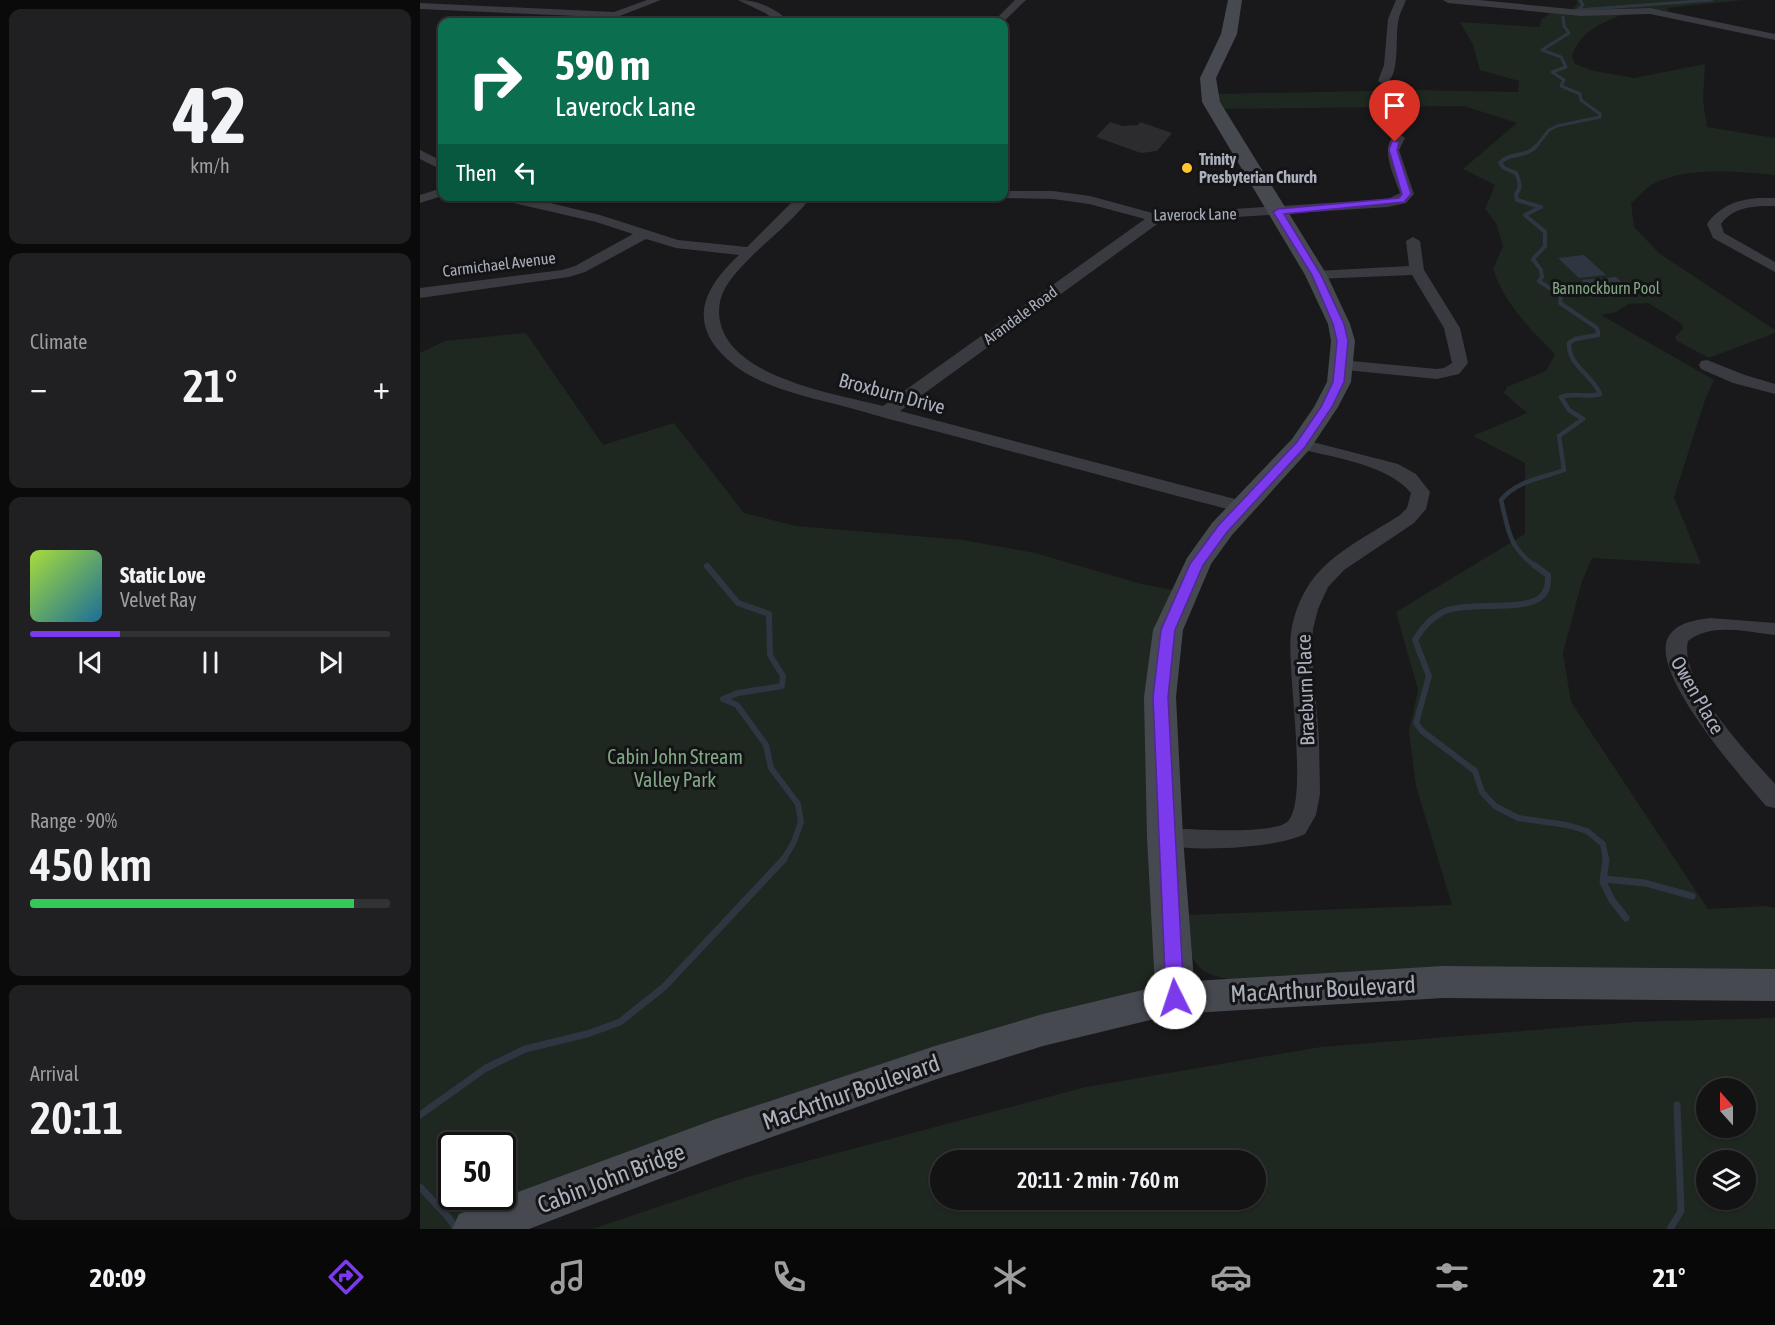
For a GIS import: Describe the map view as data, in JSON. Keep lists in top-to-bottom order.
{
  "streets": {
    "main road": ["MacArthur Boulevard", "Cabin John Bridge"],
    "street": [
      "Laverock Lane",
      "Carmichael Avenue",
      "Arandale Road",
      "Broxburn Drive",
      "Braeburn Place",
      "Owen Place"
    ]
  },
  "crossings": [
    ["Laverock Lane", "Arandale Road"],
    ["Arandale Road", "Broxburn Drive"],
    ["MacArthur Boulevard", "Cabin John Bridge"]
  ],
  "parks": ["Bannockburn Pool", "Cabin John Stream Valley Park"],
  "places": ["Trinity Presbyterian Church"],
  "north": "top",
  "page": {
    "tile": [
      ["42", "km/h"],
      "Climate",
      ["Range · 90%", "450 km"],
      ["Arrival", "20:11"]
    ],
    "turn": ["590 m", "Laverock Lane"],
    "then": "Then",
    "heat": ["−", "21°", "+"],
    "song": ["Static Love", "Velvet Ray"],
    "limit": "50",
    "trip": "20:11 · 2 min · 760 m",
    "tabs": ["20:09", "21°"]
  }
}
